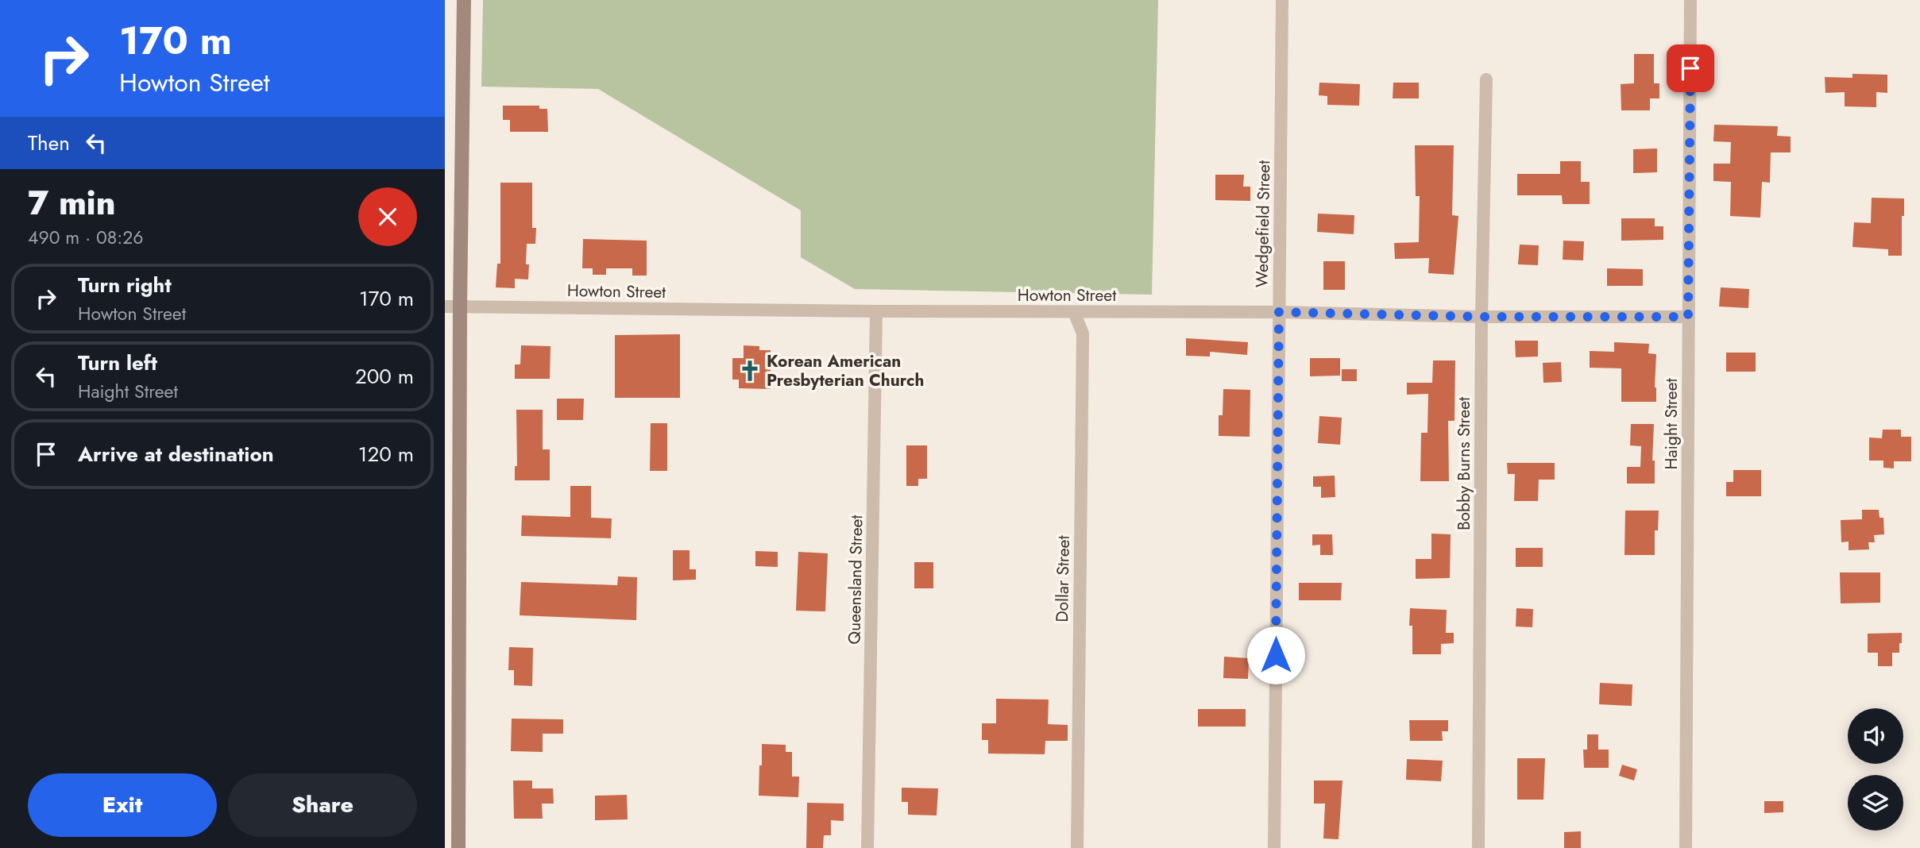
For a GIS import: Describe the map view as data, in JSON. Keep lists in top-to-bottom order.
{
  "streets": {
    "street": [
      "Wedgefield Street",
      "Howton Street",
      "Haight Street",
      "Bobby Burns Street",
      "Dollar Street",
      "Queensland Street"
    ]
  },
  "crossings": [
    ["Wedgefield Street", "Howton Street"],
    ["Howton Street", "Haight Street"],
    ["Howton Street", "Bobby Burns Street"],
    ["Howton Street", "Dollar Street"],
    ["Howton Street", "Queensland Street"]
  ],
  "places": {
    "church": ["Korean American Presbyterian Church"]
  },
  "page": {
    "turn": ["170 m", "Howton Street"],
    "then": "Then",
    "heading": ["7 min", "490 m · 08:26"],
    "list": [
      {
        "name": "Turn right",
        "note": "Howton Street",
        "value": "170 m"
      },
      {
        "name": "Turn left",
        "note": "Haight Street",
        "value": "200 m"
      },
      {
        "name": "Arrive at destination",
        "value": "120 m"
      }
    ],
    "buttons": ["Exit", "Share"]
  }
}
